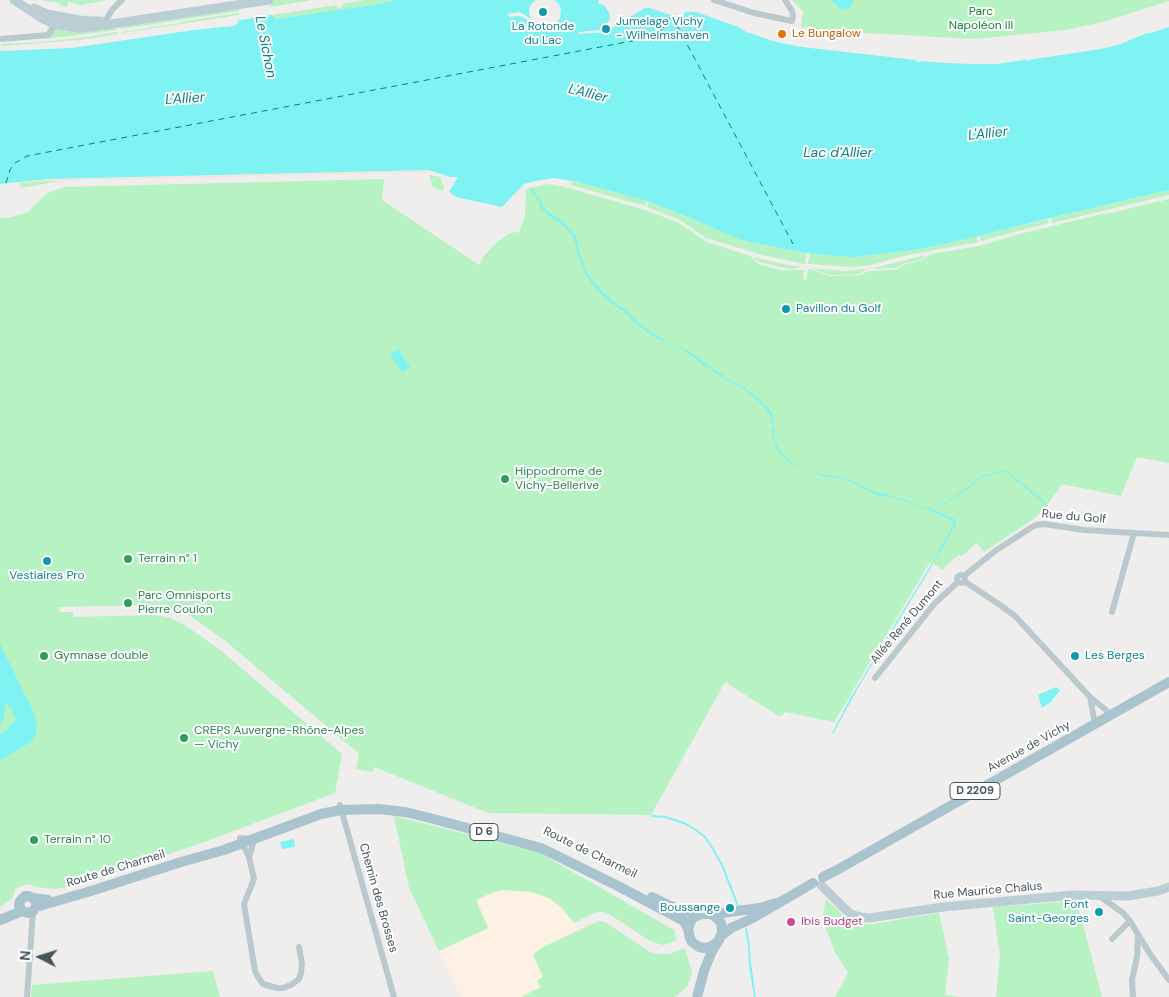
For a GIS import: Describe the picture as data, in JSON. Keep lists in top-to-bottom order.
{
  "streets": {
    "main road": [
      "Avenue de Vichy",
      "D 2209",
      "D 6",
      "Route de Charmeil",
      "Rue Maurice Chalus"
    ],
    "street": ["Rue du Golf", "Allée René Dumont", "Chemin des Brosses"]
  },
  "crossings": [
    ["Rue du Golf", "Allée René Dumont"],
    ["Avenue de Vichy", "Route de Charmeil"],
    ["Avenue de Vichy", "Rue Maurice Chalus"],
    ["Route de Charmeil", "Chemin des Brosses"]
  ],
  "water": ["Le Sichon", "L'Allier", "Lac d'Allier"],
  "parks": ["Parc Napoléon III"],
  "places": [
    "La Rotonde du Lac",
    "Jumelage Vichy - Wilhelmshaven",
    "Le Bungalow",
    "Pavillon du Golf",
    "Hippodrome de Vichy-Bellerive",
    "Terrain n° 1",
    "Vestiaires Pro",
    "Parc Omnisports Pierre Coulon",
    "Gymnase double",
    "Les Berges",
    "CREPS Auvergne-Rhône-Alpes — Vichy",
    "Terrain n° 10",
    "Boussange",
    "Font Saint-Georges",
    "Ibis Budget"
  ],
  "north": "left"
}
